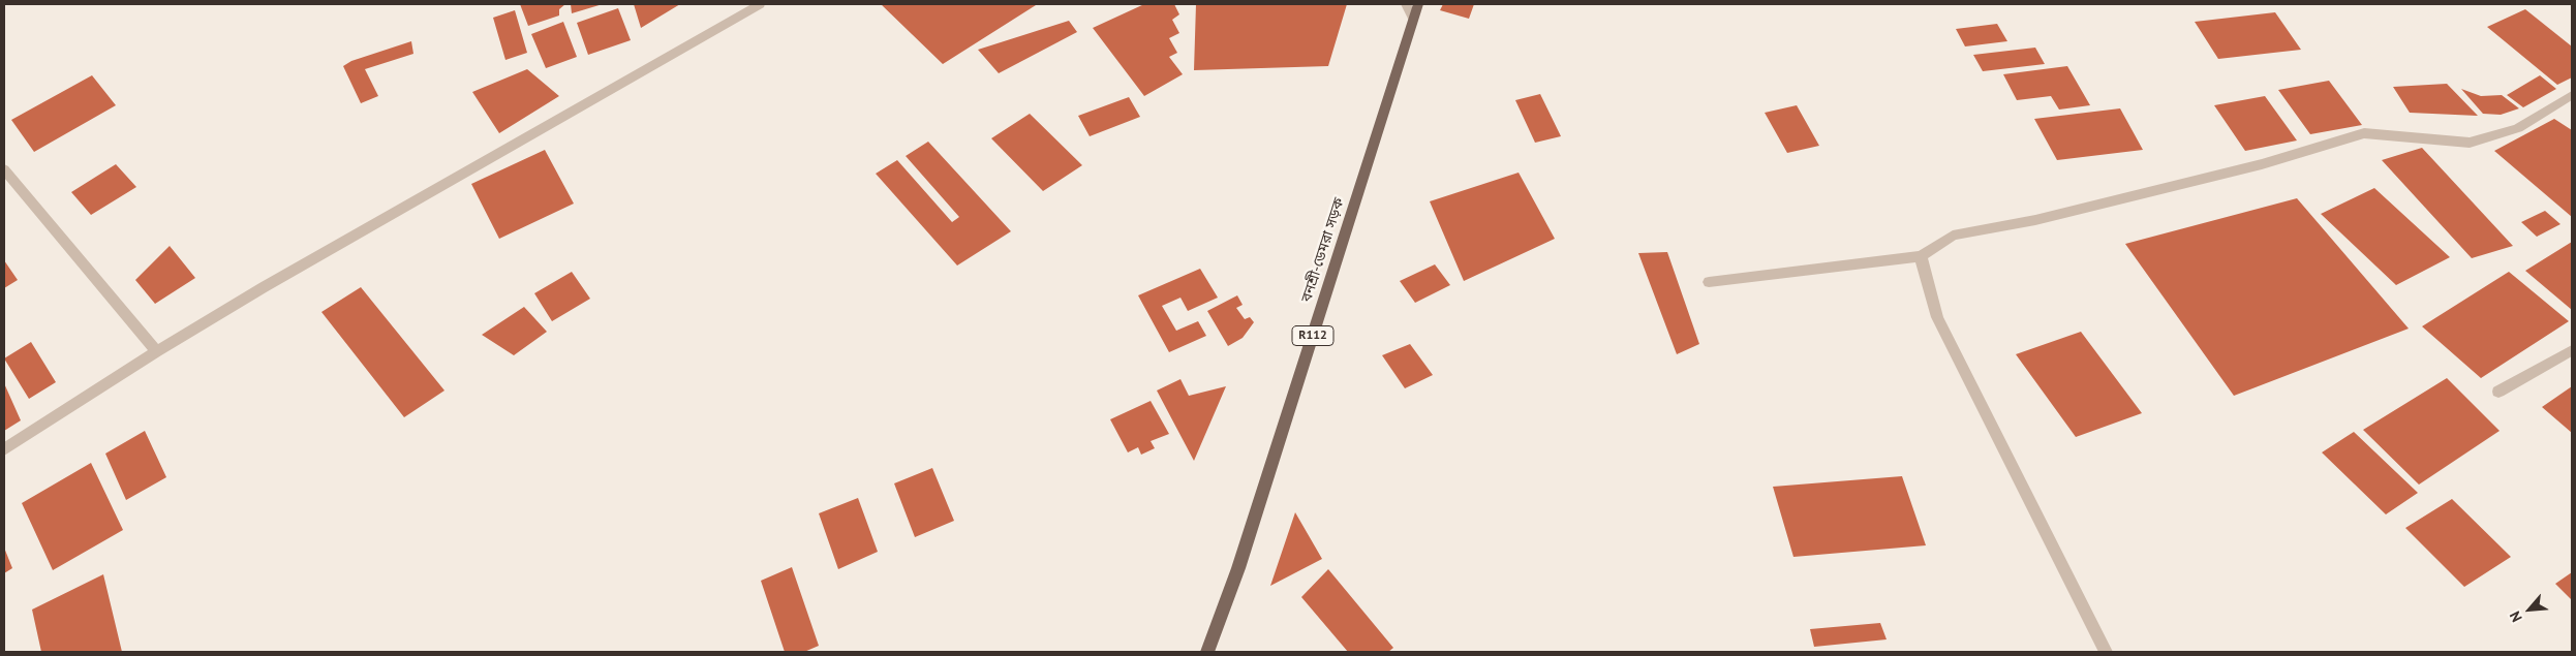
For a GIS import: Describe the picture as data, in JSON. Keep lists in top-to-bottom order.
{
  "streets": {
    "main road": ["বনশ্রী-ডেমরা সড়ক", "R112"]
  },
  "north": "bottom left"
}
